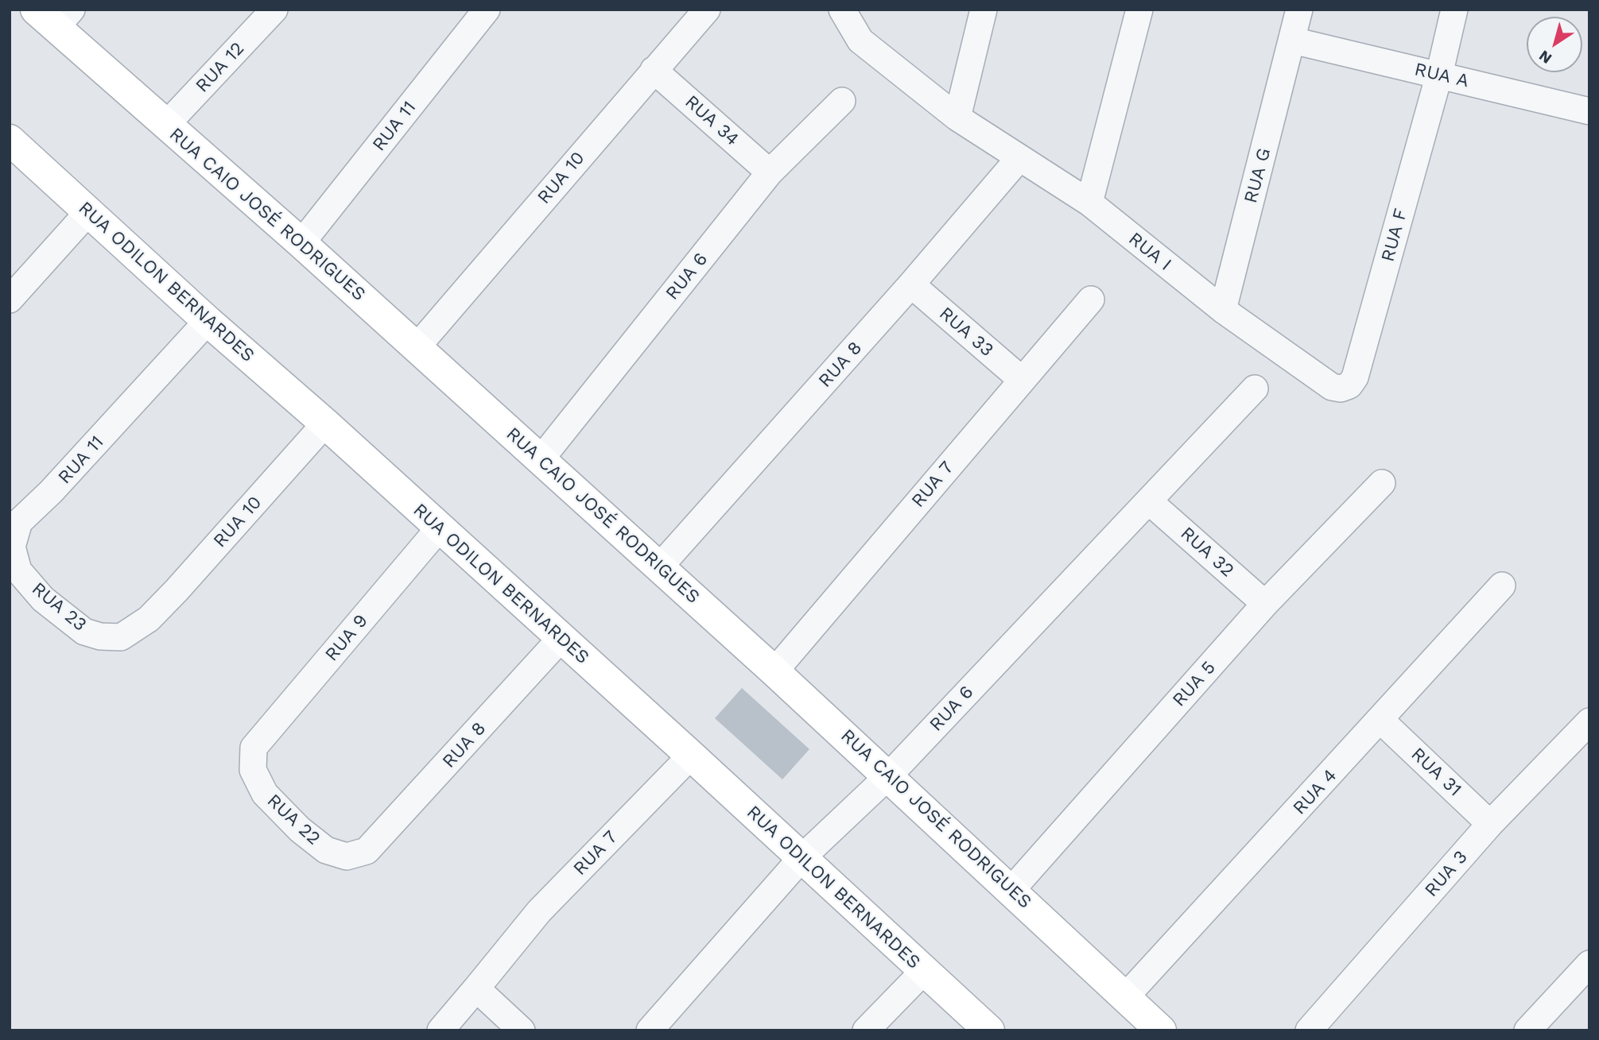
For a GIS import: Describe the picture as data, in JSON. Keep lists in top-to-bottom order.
{
  "streets": {
    "street": [
      "RUA 12",
      "RUA A",
      "RUA 34",
      "RUA 11",
      "RUA G",
      "RUA 10",
      "RUA CAIO JOSÉ RODRIGUES",
      "RUA F",
      "RUA I",
      "RUA 6",
      "RUA ODILON BERNARDES",
      "RUA 33",
      "RUA 8",
      "RUA 7",
      "RUA 32",
      "RUA 23",
      "RUA 9",
      "RUA 5",
      "RUA 31",
      "RUA 4",
      "RUA 22",
      "RUA 3"
    ]
  },
  "crossings": [
    ["RUA 12", "RUA CAIO JOSÉ RODRIGUES"],
    ["RUA A", "RUA G"],
    ["RUA A", "RUA F"],
    ["RUA 34", "RUA 10"],
    ["RUA 34", "RUA 6"],
    ["RUA 11", "RUA CAIO JOSÉ RODRIGUES"],
    ["RUA 11", "RUA ODILON BERNARDES"],
    ["RUA 11", "RUA 23"],
    ["RUA G", "RUA I"],
    ["RUA 10", "RUA CAIO JOSÉ RODRIGUES"],
    ["RUA 10", "RUA ODILON BERNARDES"],
    ["RUA 10", "RUA 23"],
    ["RUA CAIO JOSÉ RODRIGUES", "RUA 6"],
    ["RUA CAIO JOSÉ RODRIGUES", "RUA 8"],
    ["RUA CAIO JOSÉ RODRIGUES", "RUA 7"],
    ["RUA CAIO JOSÉ RODRIGUES", "RUA 5"],
    ["RUA CAIO JOSÉ RODRIGUES", "RUA 4"],
    ["RUA F", "RUA I"],
    ["RUA I", "RUA 8"],
    ["RUA 6", "RUA ODILON BERNARDES"],
    ["RUA 6", "RUA 32"],
    ["RUA ODILON BERNARDES", "RUA 8"],
    ["RUA ODILON BERNARDES", "RUA 7"],
    ["RUA ODILON BERNARDES", "RUA 9"],
    ["RUA 33", "RUA 8"],
    ["RUA 33", "RUA 7"],
    ["RUA 8", "RUA 22"],
    ["RUA 32", "RUA 5"],
    ["RUA 9", "RUA 22"],
    ["RUA 31", "RUA 4"],
    ["RUA 31", "RUA 3"]
  ],
  "north": "bottom left"
}
